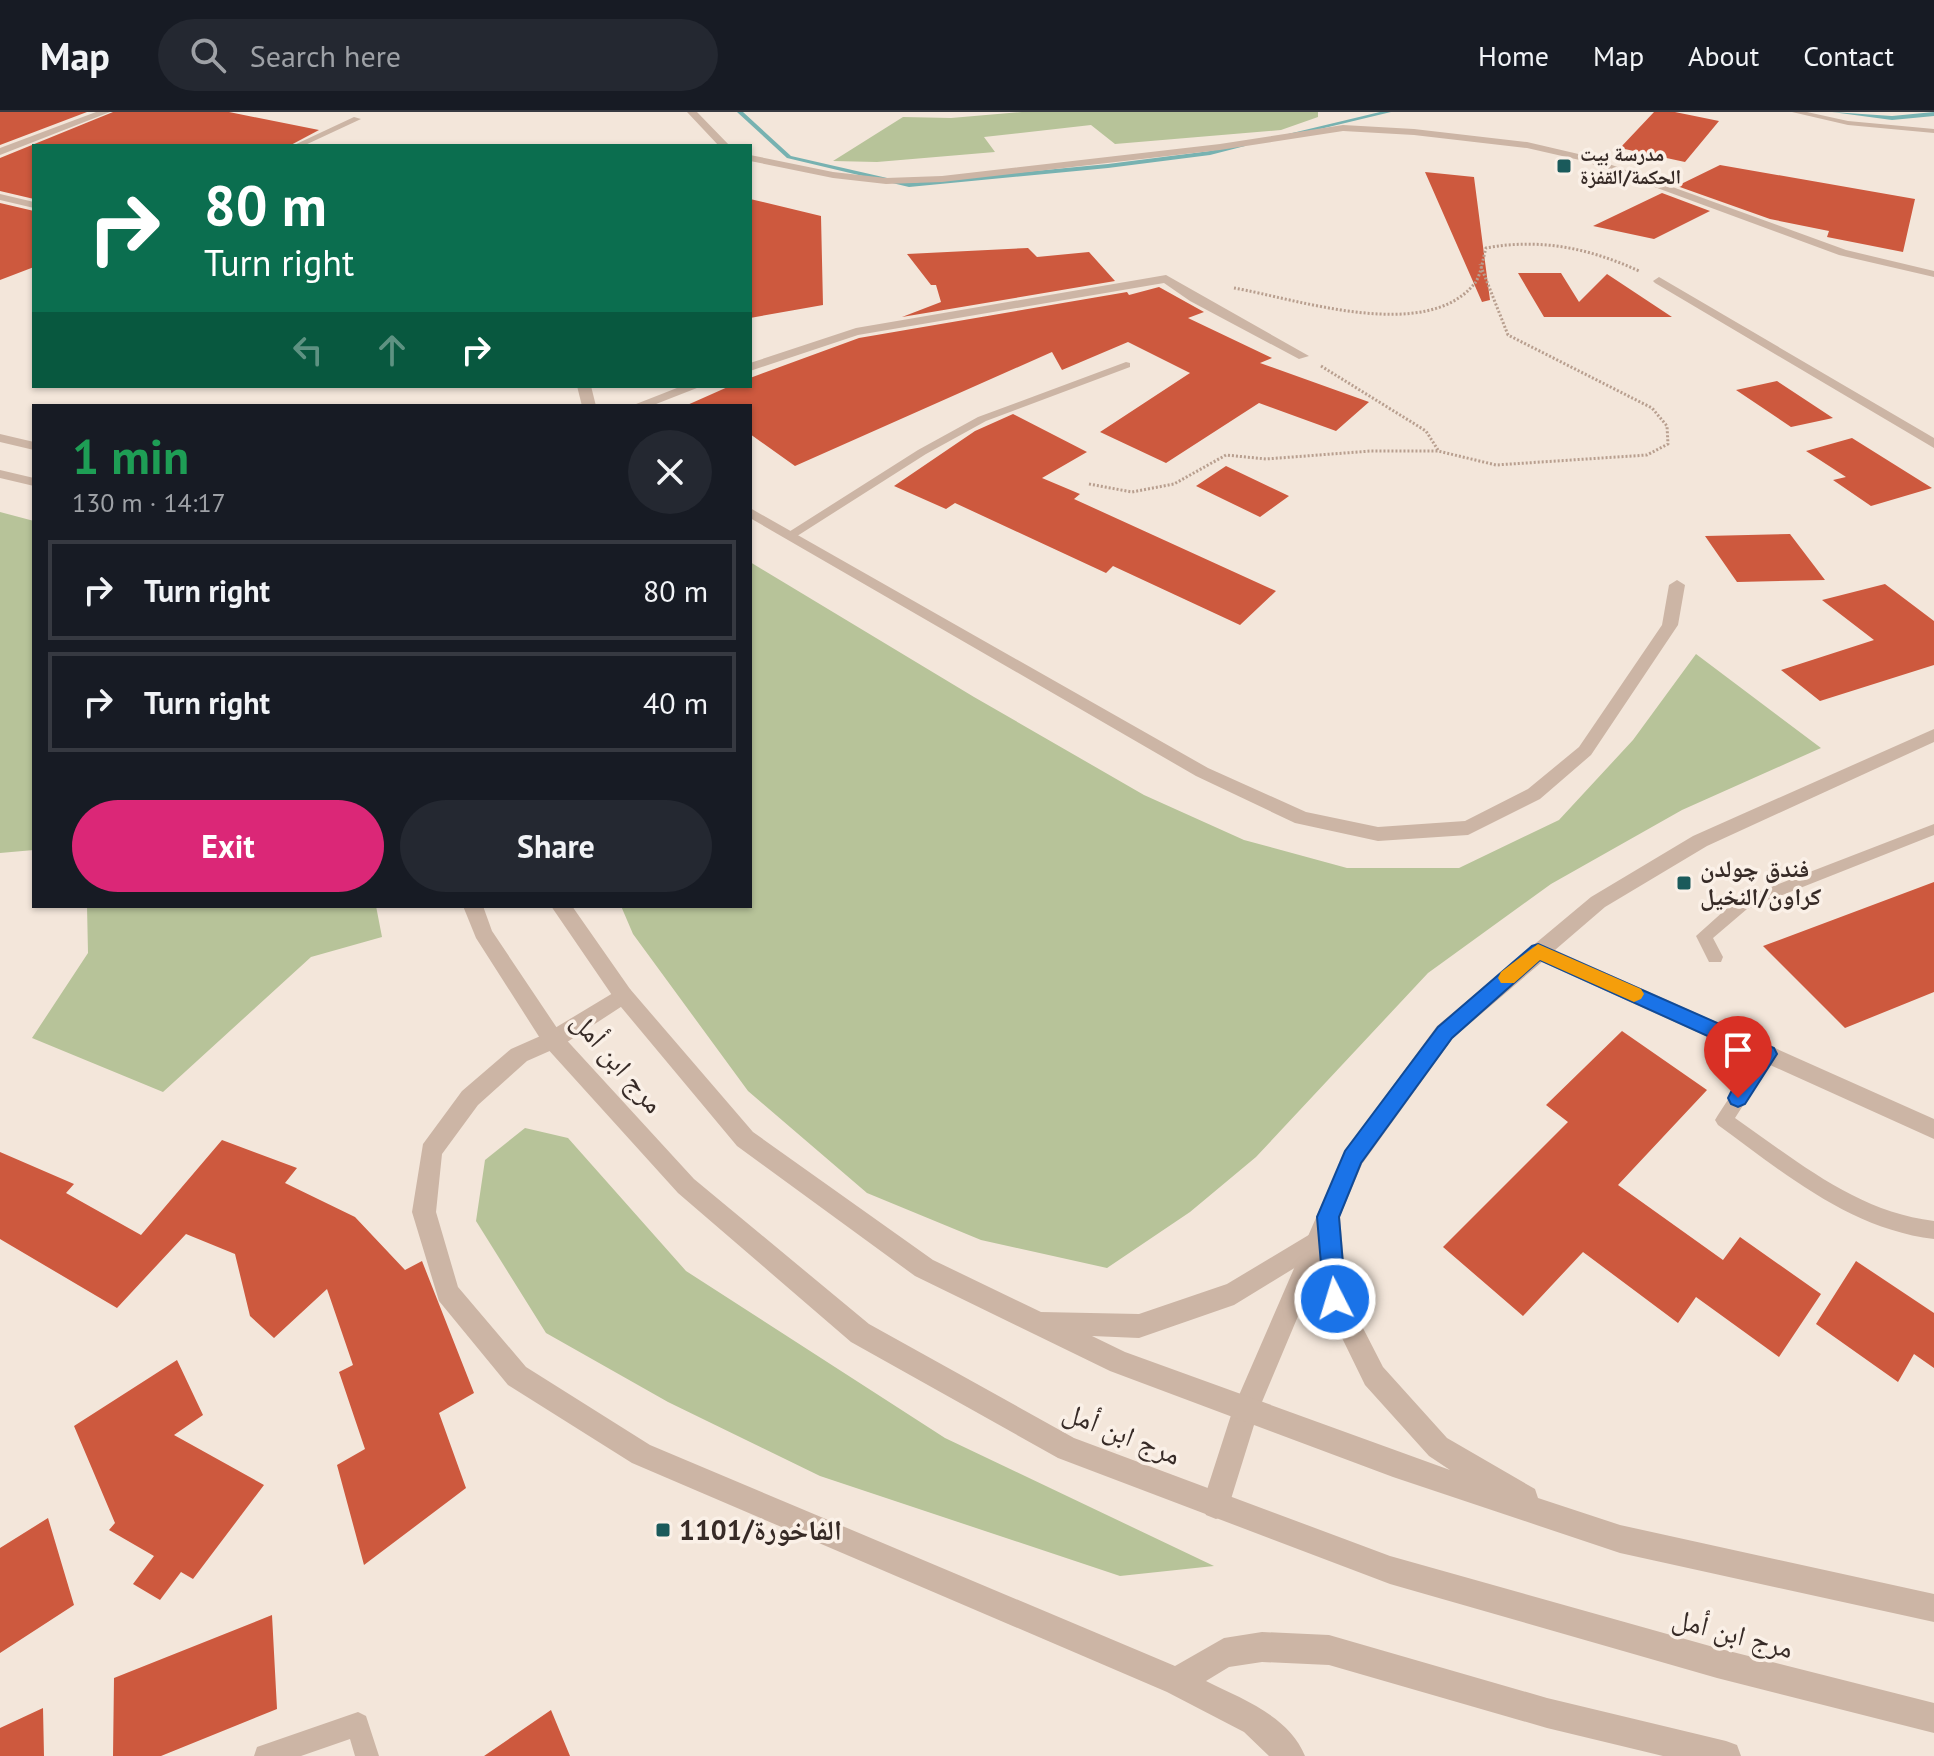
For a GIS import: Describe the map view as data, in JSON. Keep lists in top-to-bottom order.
{
  "streets": {
    "street": ["مرج ابن أمل"]
  },
  "places": {
    "transit": ["مدرسة بيت الحكمة/القفزة", "فندق چولدن كراون/النخيل", "الفاخورة/1101"]
  },
  "page": {
    "header": "Map",
    "search": "Search here",
    "nav": [
      "Home",
      "Map",
      "About",
      "Contact"
    ],
    "turn": ["80 m", "Turn right"],
    "heading": ["1 min", "130 m · 14:17"],
    "list": [
      {
        "name": "Turn right",
        "value": "80 m"
      },
      {
        "name": "Turn right",
        "value": "40 m"
      }
    ],
    "buttons": ["Exit", "Share"]
  }
}
